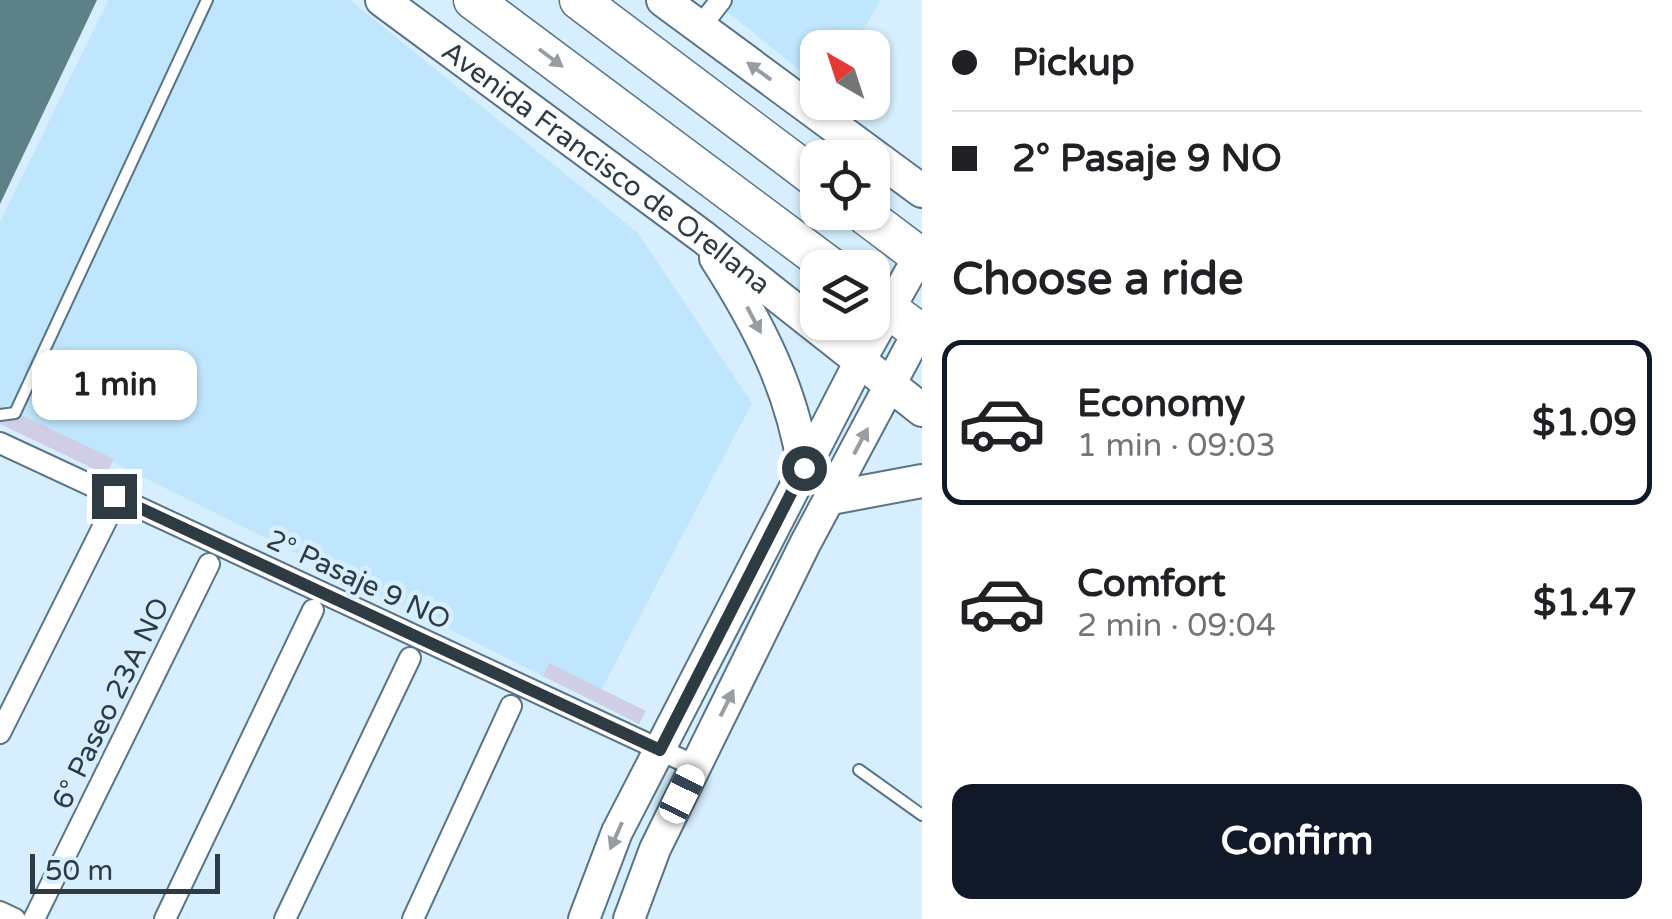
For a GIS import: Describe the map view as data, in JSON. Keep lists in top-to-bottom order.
{
  "streets": {
    "highway": ["Avenida Francisco de Orellana"],
    "street": ["2° Pasaje 9 NO", "6° Paseo 23A NO"]
  },
  "scale_bar": "50 m",
  "north": "top left",
  "page": {
    "banner": ["Pickup", "2° Pasaje 9 NO"],
    "heading": "Choose a ride",
    "list": [
      {
        "name": "Economy",
        "note": "1 min · 09:03",
        "value": "$1.09"
      },
      {
        "name": "Comfort",
        "note": "2 min · 09:04",
        "value": "$1.47"
      }
    ],
    "bubble": "1 min",
    "buttons": "Confirm",
    "scale": "50 m"
  }
}
